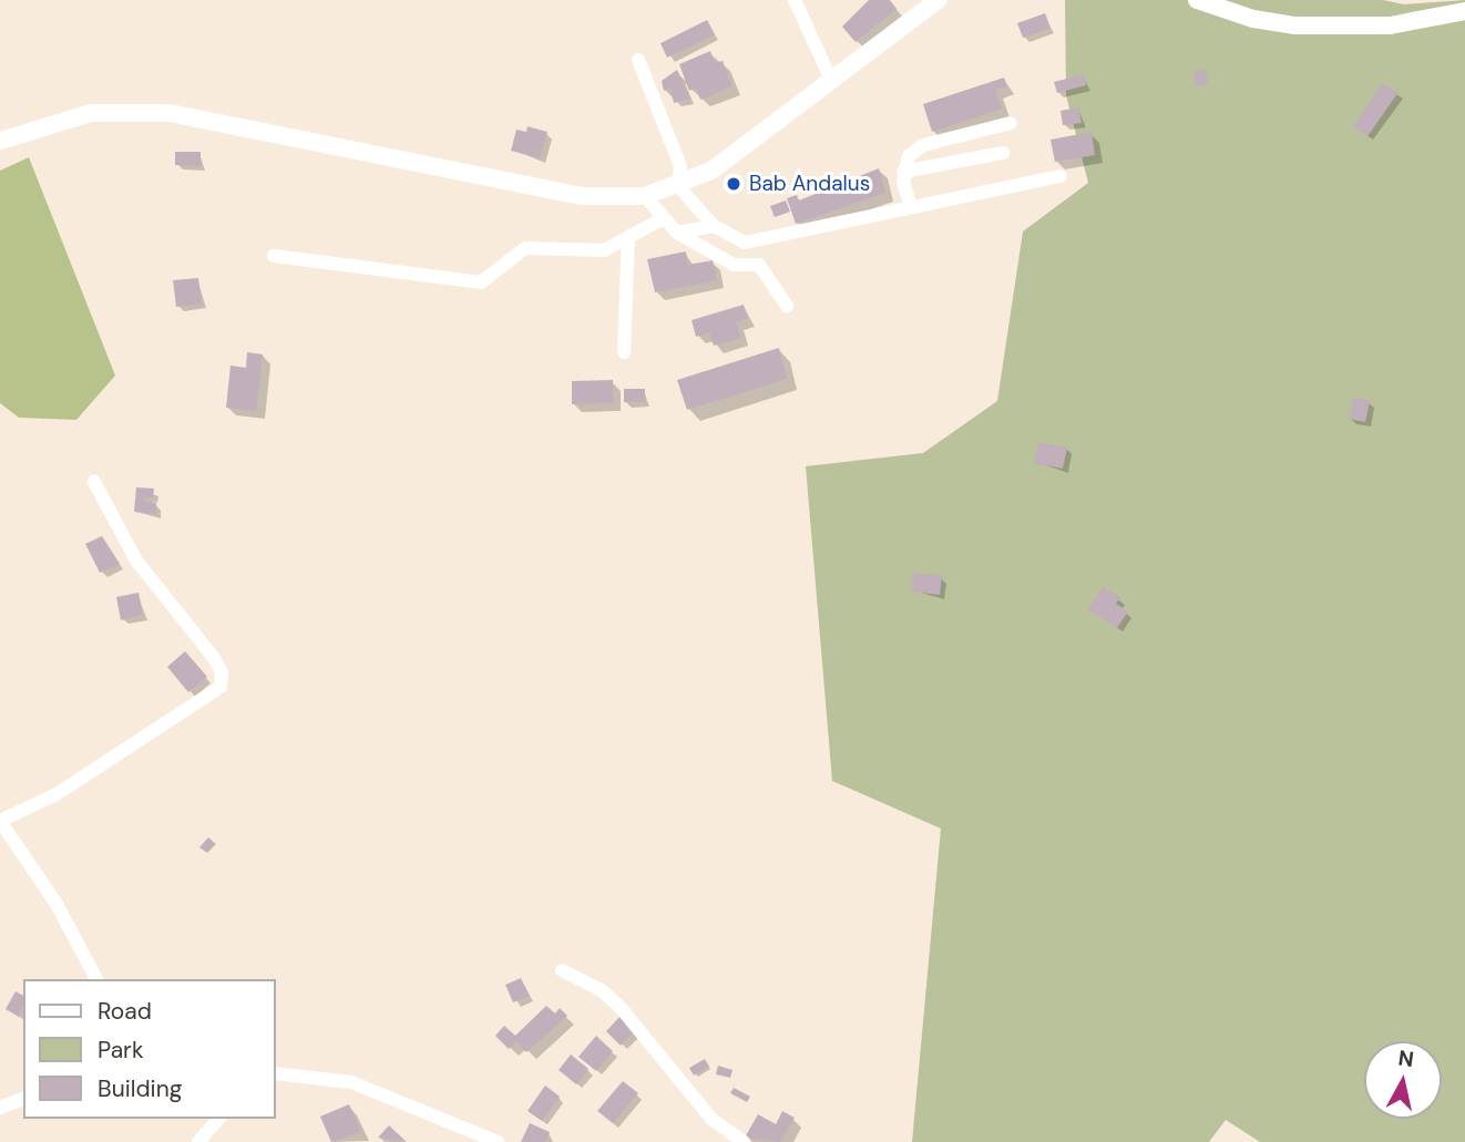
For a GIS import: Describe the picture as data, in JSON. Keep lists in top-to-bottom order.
{
  "places": ["Bab Andalus"],
  "legend": ["Road", "Park", "Building"],
  "north": "top"
}
